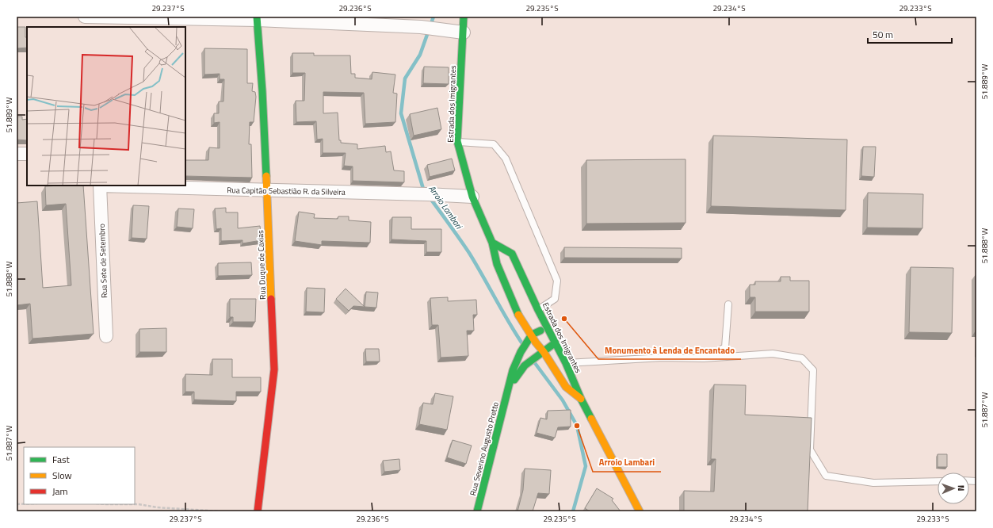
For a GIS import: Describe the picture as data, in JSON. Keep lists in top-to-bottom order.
{
  "streets": {
    "street": [
      "Estrada dos Imigrantes",
      "Rua Capitão Sebastião R. da Silveira",
      "Rua Sete de Setembro",
      "Rua Duque de Caxias",
      "Rua Severino Augusto Pretto"
    ]
  },
  "crossings": [
    ["Estrada dos Imigrantes", "Rua Capitão Sebastião R. da Silveira"],
    ["Estrada dos Imigrantes", "Rua Severino Augusto Pretto"],
    ["Rua Capitão Sebastião R. da Silveira", "Rua Sete de Setembro"],
    ["Rua Capitão Sebastião R. da Silveira", "Rua Duque de Caxias"]
  ],
  "water": ["Arroio Lambari"],
  "places": ["Monumento à Lenda de Encantado", "Arroio Lambari"],
  "legend": ["Fast", "Slow", "Jam"],
  "scale_bar": "50 m",
  "north": "right",
  "coordinates": [
    "29.237°S",
    "29.236°S",
    "29.235°S",
    "29.234°S",
    "29.233°S",
    "51.889°W",
    "51.888°W",
    "51.887°W"
  ]
}
